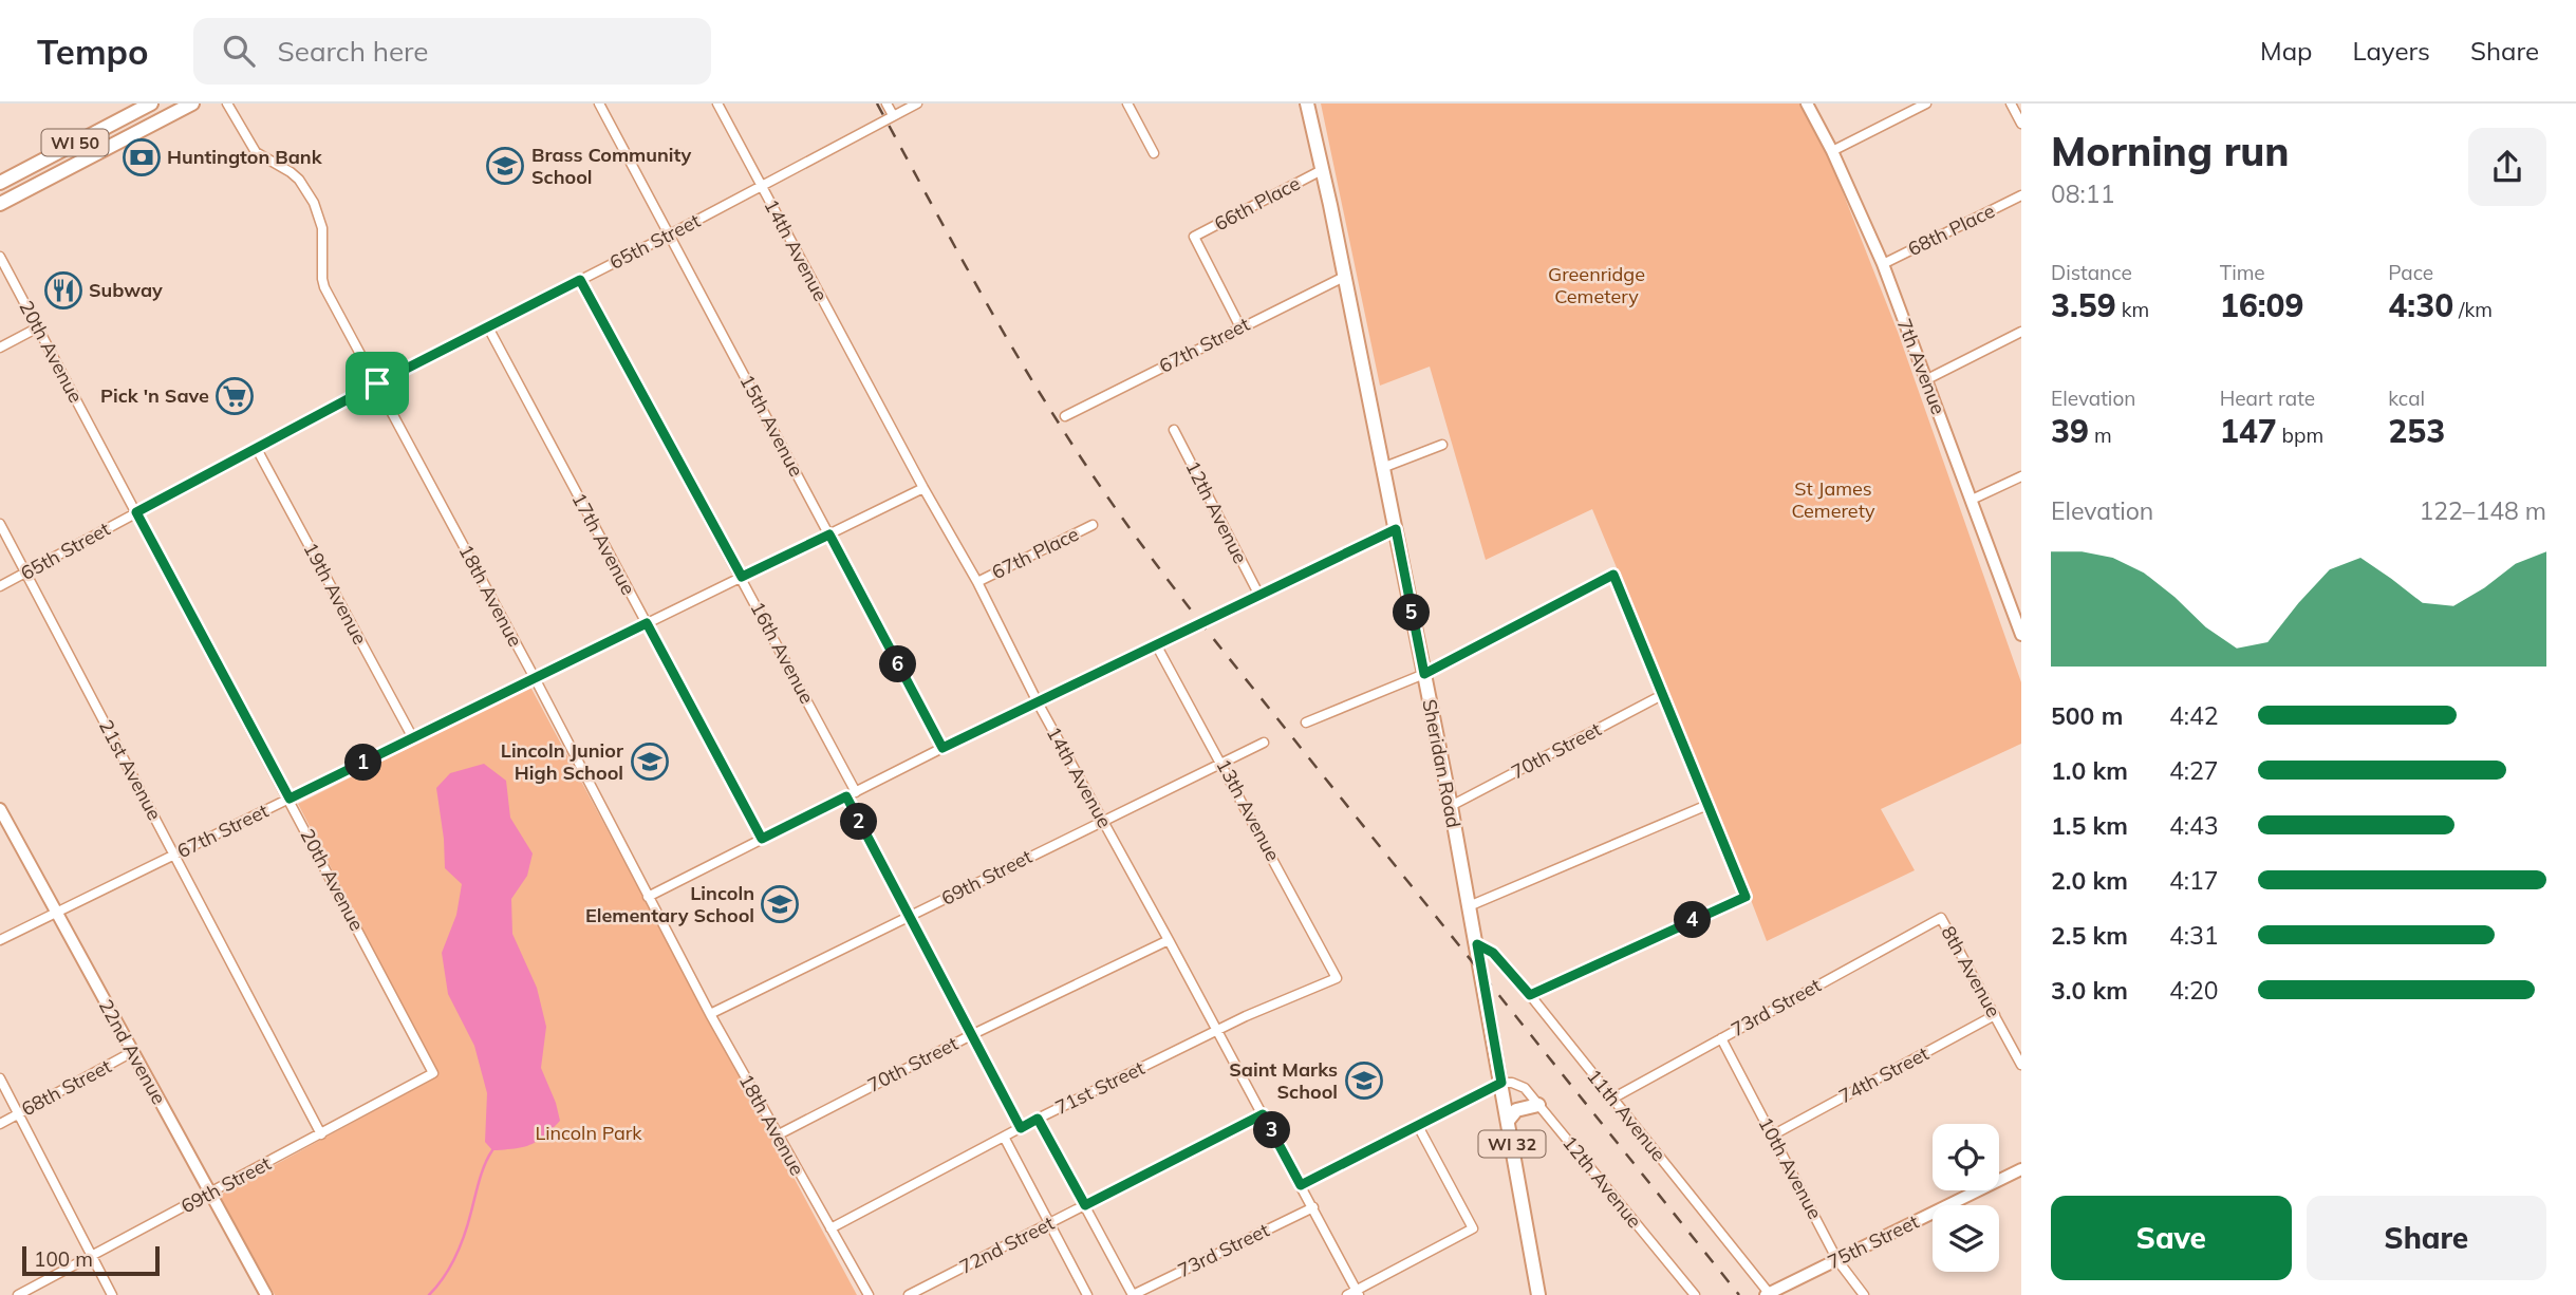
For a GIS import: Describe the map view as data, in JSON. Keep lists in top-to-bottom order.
{
  "streets": {
    "main road": ["WI 50", "Sheridan Road", "WI 32"],
    "street": [
      "66th Place",
      "68th Place",
      "65th Street",
      "14th Avenue",
      "67th Street",
      "20th Avenue",
      "7th Avenue",
      "15th Avenue",
      "12th Avenue",
      "17th Avenue",
      "67th Place",
      "19th Avenue",
      "18th Avenue",
      "16th Avenue",
      "70th Street",
      "21st Avenue",
      "13th Avenue",
      "69th Street",
      "8th Avenue",
      "73rd Street",
      "22nd Avenue",
      "74th Street",
      "68th Street",
      "71st Street",
      "11th Avenue",
      "10th Avenue",
      "75th Street",
      "72nd Street"
    ]
  },
  "crossings": [
    ["66th Place", "67th Street"],
    ["66th Place", "Sheridan Road"],
    ["68th Place", "7th Avenue"],
    ["65th Street", "14th Avenue"],
    ["65th Street", "20th Avenue"],
    ["65th Street", "15th Avenue"],
    ["65th Street", "17th Avenue"],
    ["65th Street", "19th Avenue"],
    ["65th Street", "18th Avenue"],
    ["65th Street", "16th Avenue"],
    ["65th Street", "21st Avenue"],
    ["14th Avenue", "67th Street"],
    ["14th Avenue", "67th Place"],
    ["14th Avenue", "70th Street"],
    ["14th Avenue", "69th Street"],
    ["14th Avenue", "73rd Street"],
    ["14th Avenue", "71st Street"],
    ["14th Avenue", "72nd Street"],
    ["67th Street", "20th Avenue"],
    ["67th Street", "15th Avenue"],
    ["67th Street", "17th Avenue"],
    ["67th Street", "19th Avenue"],
    ["67th Street", "18th Avenue"],
    ["67th Street", "16th Avenue"],
    ["67th Street", "Sheridan Road"],
    ["67th Street", "21st Avenue"],
    ["67th Street", "22nd Avenue"],
    ["20th Avenue", "69th Street"],
    ["12th Avenue", "Sheridan Road"],
    ["18th Avenue", "70th Street"],
    ["18th Avenue", "69th Street"],
    ["18th Avenue", "71st Street"],
    ["16th Avenue", "70th Street"],
    ["16th Avenue", "69th Street"],
    ["16th Avenue", "71st Street"],
    ["70th Street", "Sheridan Road"],
    ["Sheridan Road", "11th Avenue"],
    ["21st Avenue", "69th Street"],
    ["13th Avenue", "69th Street"],
    ["13th Avenue", "71st Street"],
    ["69th Street", "22nd Avenue"],
    ["8th Avenue", "73rd Street"],
    ["8th Avenue", "74th Street"],
    ["73rd Street", "11th Avenue"],
    ["73rd Street", "10th Avenue"],
    ["22nd Avenue", "68th Street"],
    ["74th Street", "10th Avenue"],
    ["11th Avenue", "75th Street"],
    ["10th Avenue", "75th Street"]
  ],
  "parks": ["Greenridge Cemetery", "St James Cemerety", "Lincoln Park"],
  "places": {
    "bank": ["Huntington Bank"],
    "school or university": [
      "Brass Community School",
      "Lincoln Junior High School",
      "Lincoln Elementary School",
      "Saint Marks School"
    ],
    "restaurant": ["Subway"],
    "supermarket": ["Pick 'n Save"]
  },
  "scale_bar": "100 m",
  "page": {
    "header": "Tempo",
    "search": "Search here",
    "nav": ["Map", "Layers", "Share"],
    "heading": ["Morning run", "08:11"],
    "stats": [
      ["Distance", "3.59 km"],
      ["Time", "16:09"],
      ["Pace", "4:30 /km"],
      ["Elevation", "39 m"],
      ["Heart rate", "147 bpm"],
      ["kcal", "253"]
    ],
    "chart": ["Elevation", "122–148 m"],
    "pins": [
      "5",
      "6",
      "1",
      "2",
      "4",
      "3"
    ],
    "list": [
      {
        "name": "500 m",
        "note": "4:42"
      },
      {
        "name": "1.0 km",
        "note": "4:27"
      },
      {
        "name": "1.5 km",
        "note": "4:43"
      },
      {
        "name": "2.0 km",
        "note": "4:17"
      },
      {
        "name": "2.5 km",
        "note": "4:31"
      },
      {
        "name": "3.0 km",
        "note": "4:20"
      }
    ],
    "buttons": ["Save", "Share"],
    "scale": "100 m"
  }
}
